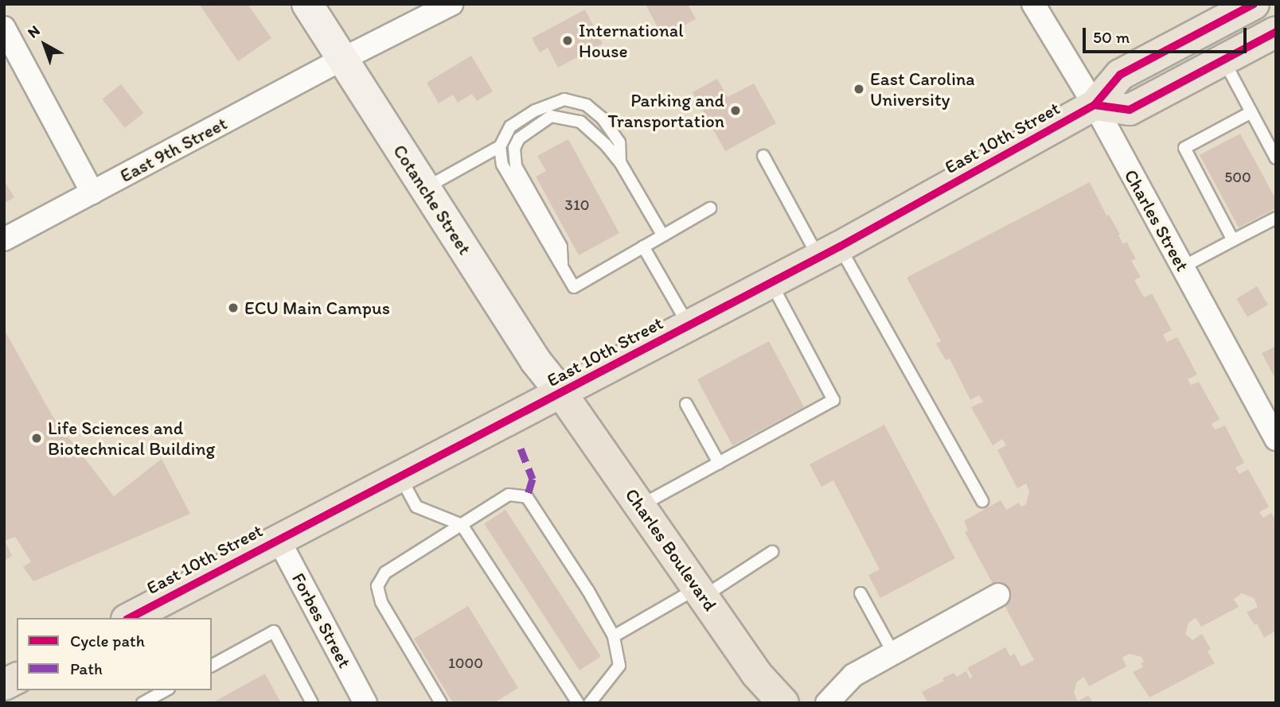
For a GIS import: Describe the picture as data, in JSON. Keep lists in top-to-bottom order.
{
  "streets": {
    "main road": ["East 10th Street", "Cotanche Street", "Charles Boulevard"],
    "street": ["East 9th Street", "Charles Street", "Forbes Street"]
  },
  "crossings": [
    ["East 10th Street", "Cotanche Street"],
    ["East 10th Street", "Charles Street"],
    ["East 10th Street", "Charles Boulevard"],
    ["East 10th Street", "Forbes Street"],
    ["East 9th Street", "Cotanche Street"],
    ["Cotanche Street", "Charles Boulevard"]
  ],
  "places": [
    "International House",
    "East Carolina University",
    "Parking and Transportation",
    "ECU Main Campus",
    "Life Sciences and Biotechnical Building"
  ],
  "house_numbers": ["500", "310", "1000"],
  "legend": ["Cycle path", "Path"],
  "scale_bar": "50 m",
  "north": "top left"
}
